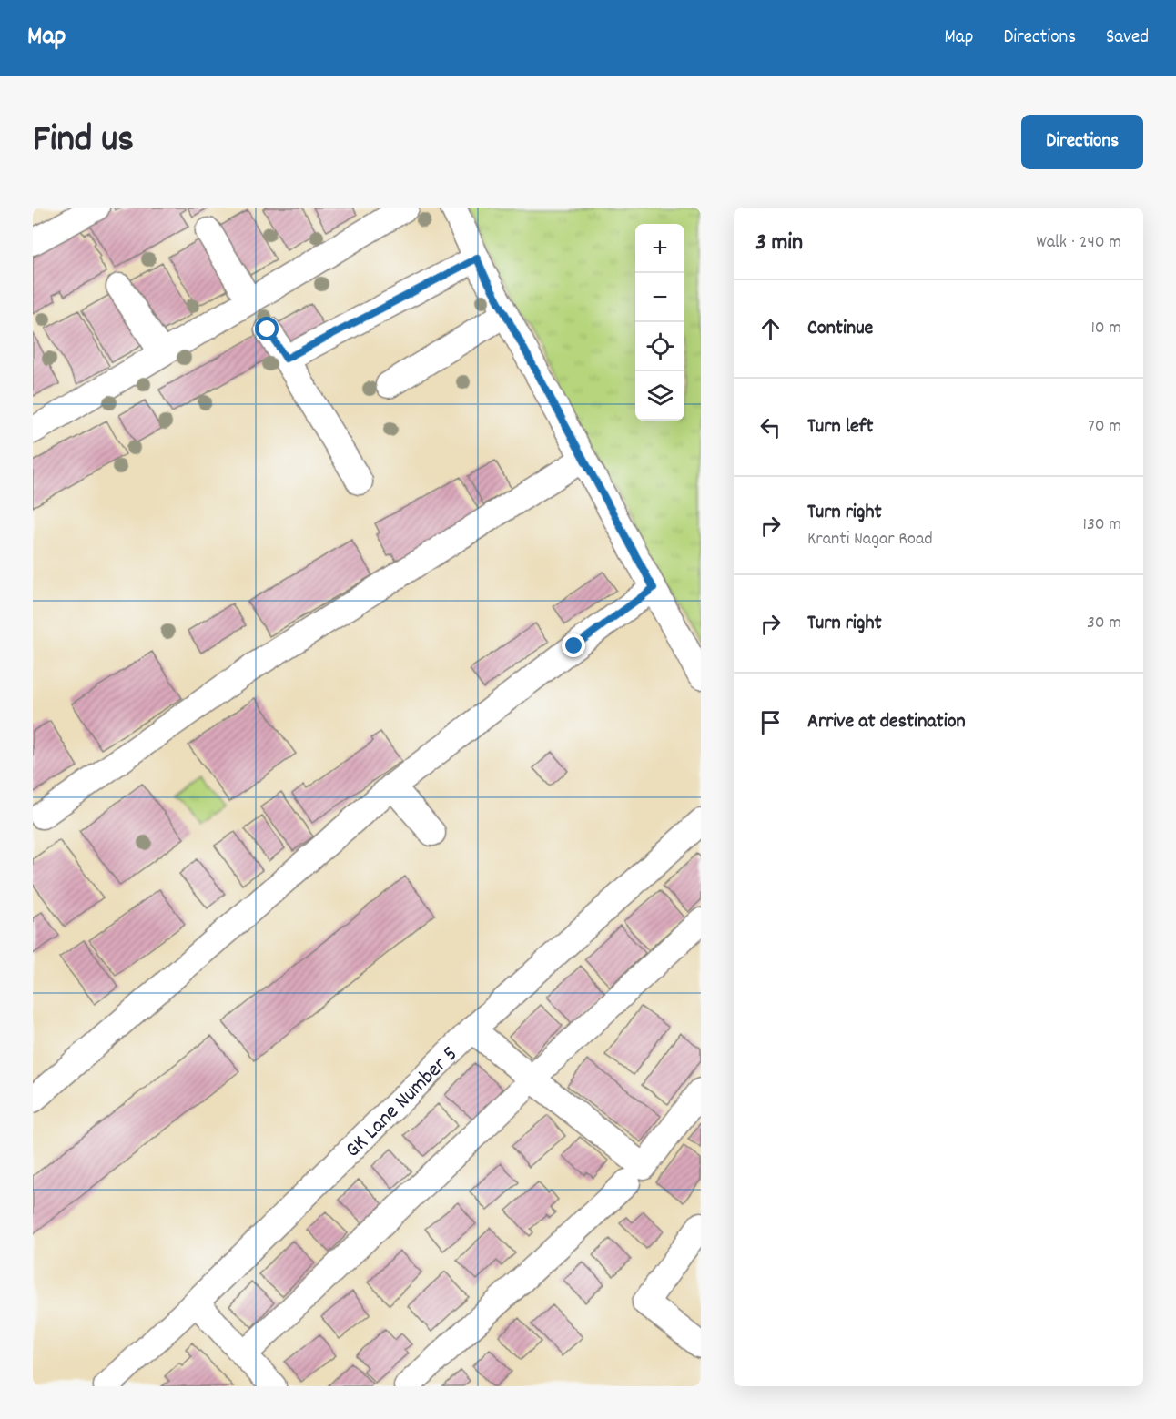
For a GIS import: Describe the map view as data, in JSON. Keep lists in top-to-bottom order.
{
  "streets": {
    "street": ["GK Lane Number 5"]
  },
  "page": {
    "header": "Map",
    "nav": ["Map", "Directions", "Saved"],
    "title": "Find us",
    "buttons": "Directions",
    "heading": ["3 min", "Walk · 240 m"],
    "map_buttons": ["+", "−"],
    "list": [
      ["Continue", "10 m"],
      ["Turn left", "70 m"],
      ["Turn right", "Kranti Nagar Road", "130 m"],
      ["Turn right", "30 m"],
      "Arrive at destination"
    ]
  }
}
